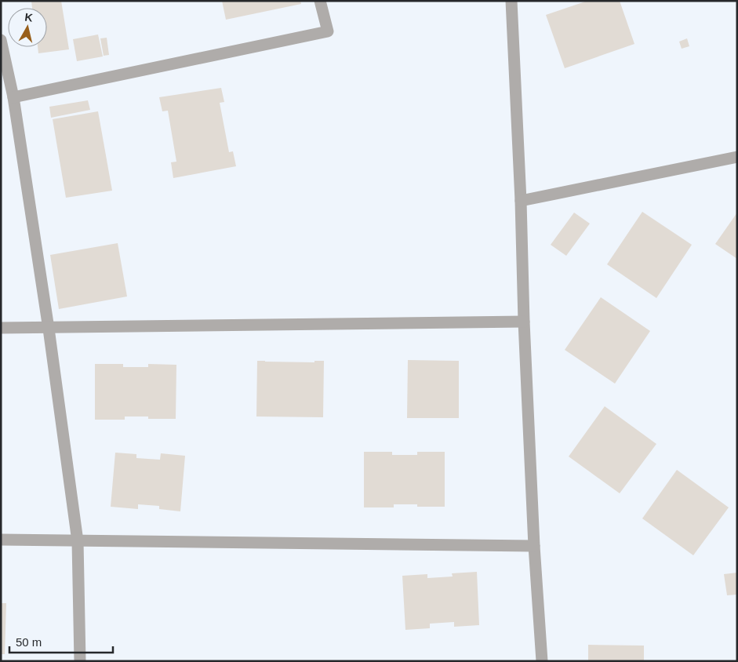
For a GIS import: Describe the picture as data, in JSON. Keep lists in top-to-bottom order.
{
  "scale_bar": "50 m",
  "north": "top"
}
